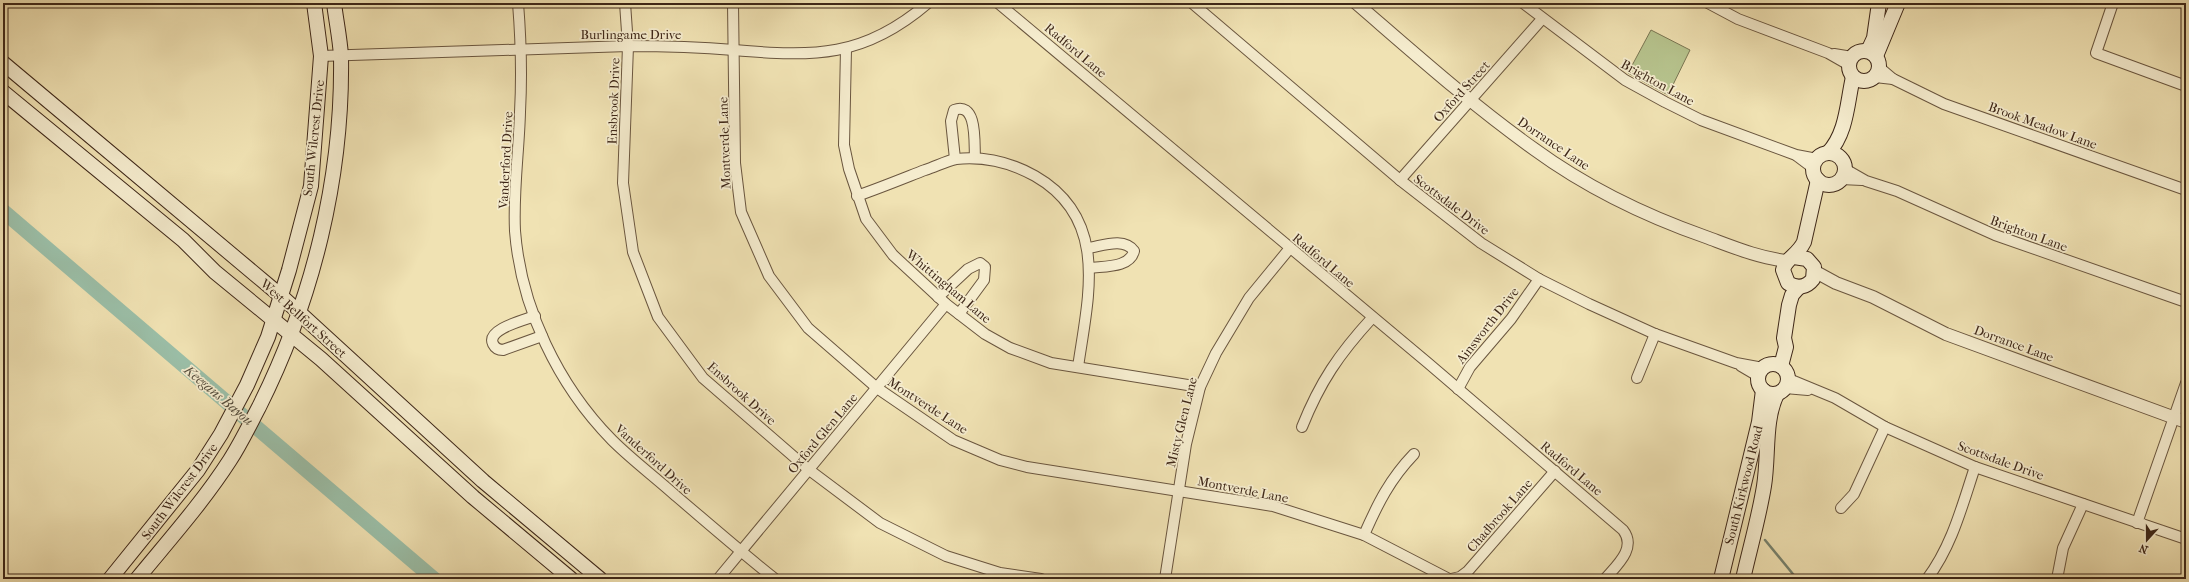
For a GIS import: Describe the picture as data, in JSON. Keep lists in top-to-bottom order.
{
  "streets": {
    "main road": ["South Wilcrest Drive", "West Bellfort Street", "South Kirkwood Road"],
    "street": [
      "Burlingame Drive",
      "Radford Lane",
      "Brighton Lane",
      "Oxford Street",
      "Ensbrook Drive",
      "Brook Meadow Lane",
      "Montverde Lane",
      "Dorrance Lane",
      "Vanderford Drive",
      "Scottsdale Drive",
      "Whittingham Lane",
      "Ainsworth Drive",
      "Misty Glen Lane",
      "Oxford Glen Lane",
      "Chadbrook Lane"
    ]
  },
  "crossings": [
    ["Burlingame Drive", "Ensbrook Drive"],
    ["Burlingame Drive", "South Wilcrest Drive"],
    ["Burlingame Drive", "Montverde Lane"],
    ["Burlingame Drive", "Vanderford Drive"],
    ["Burlingame Drive", "Whittingham Lane"],
    ["Radford Lane", "Ainsworth Drive"],
    ["Radford Lane", "Misty Glen Lane"],
    ["Radford Lane", "Chadbrook Lane"],
    ["Brighton Lane", "Oxford Street"],
    ["Oxford Street", "Dorrance Lane"],
    ["Oxford Street", "Scottsdale Drive"],
    ["Ensbrook Drive", "Oxford Glen Lane"],
    ["South Wilcrest Drive", "West Bellfort Street"],
    ["Montverde Lane", "Misty Glen Lane"],
    ["Montverde Lane", "Oxford Glen Lane"],
    ["Montverde Lane", "Chadbrook Lane"],
    ["Vanderford Drive", "Oxford Glen Lane"],
    ["Scottsdale Drive", "Ainsworth Drive"],
    ["Scottsdale Drive", "South Kirkwood Road"],
    ["Whittingham Lane", "Misty Glen Lane"],
    ["Whittingham Lane", "Oxford Glen Lane"]
  ],
  "water": ["Keegans Bayou"],
  "north": "bottom"
}
